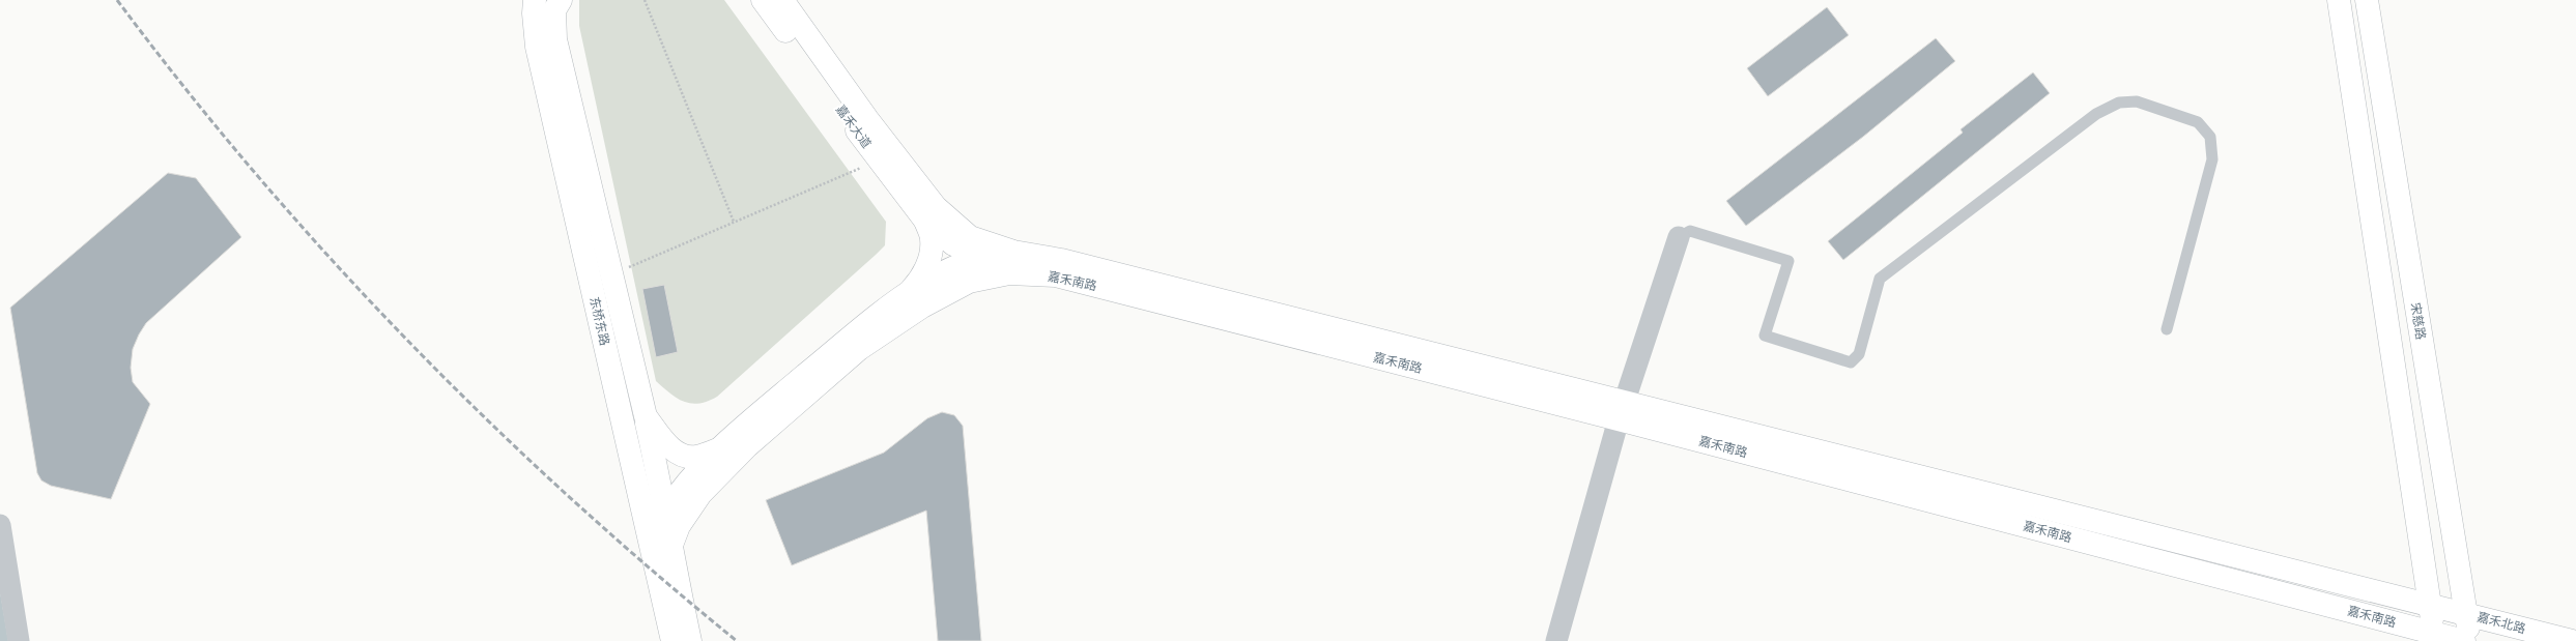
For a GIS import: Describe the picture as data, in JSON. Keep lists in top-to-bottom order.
{
  "streets": {
    "main road": [
      "嘉禾大道",
      "嘉禾南路",
      "东桥东路",
      "宋慈路",
      "嘉禾北路"
    ]
  },
  "crossings": [
    ["嘉禾南路", "嘉禾北路"],
    ["宋慈路", "嘉禾北路"]
  ]
}
